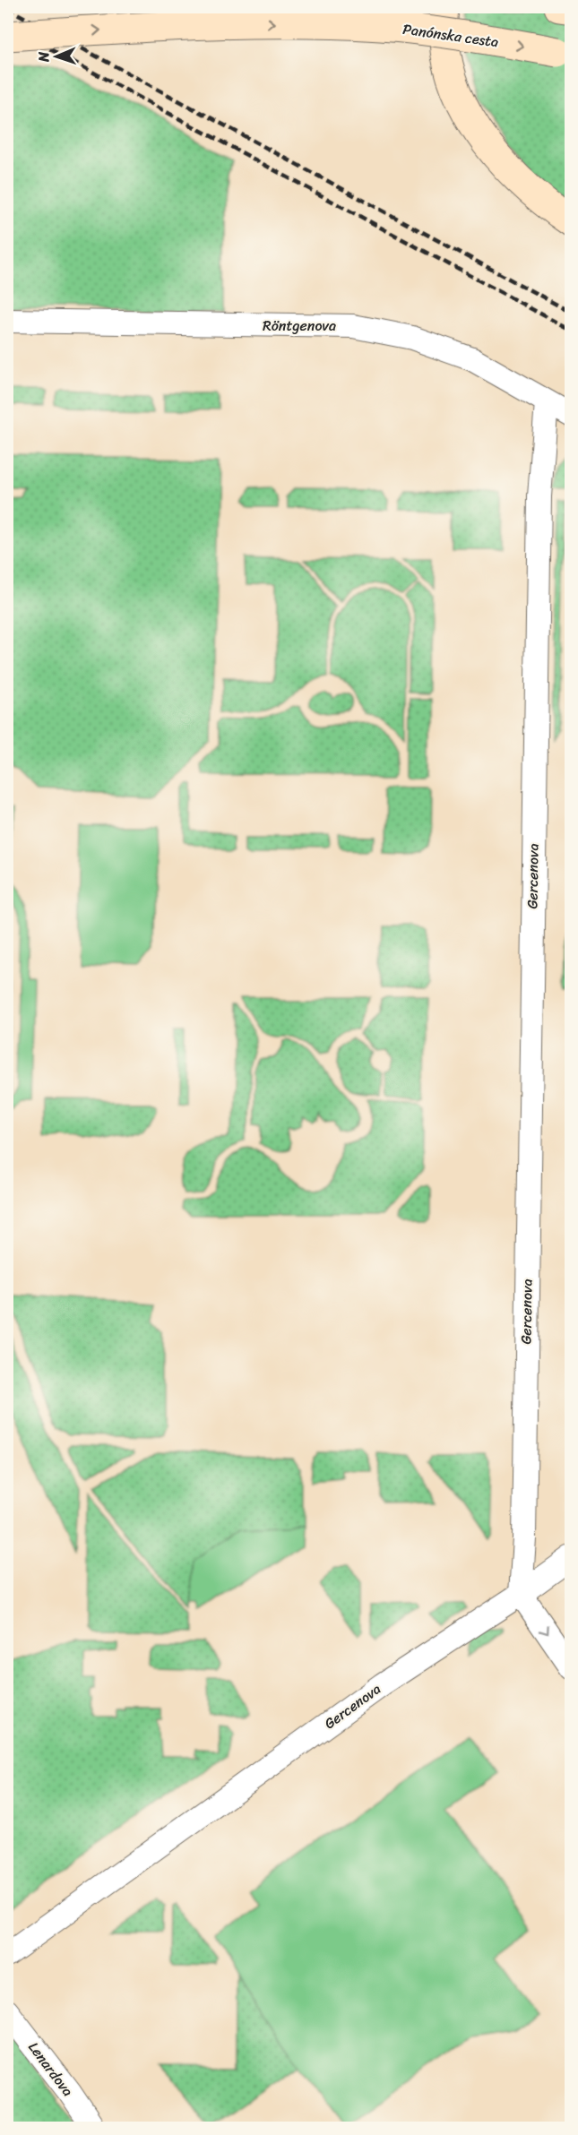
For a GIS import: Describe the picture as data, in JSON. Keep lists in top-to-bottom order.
{
  "streets": {
    "main road": ["Panónska cesta"],
    "street": ["Röntgenova", "Gercenova", "Lenardova"]
  },
  "crossings": [
    ["Röntgenova", "Gercenova"]
  ],
  "one_way": ["Panónska cesta"],
  "north": "left"
}
